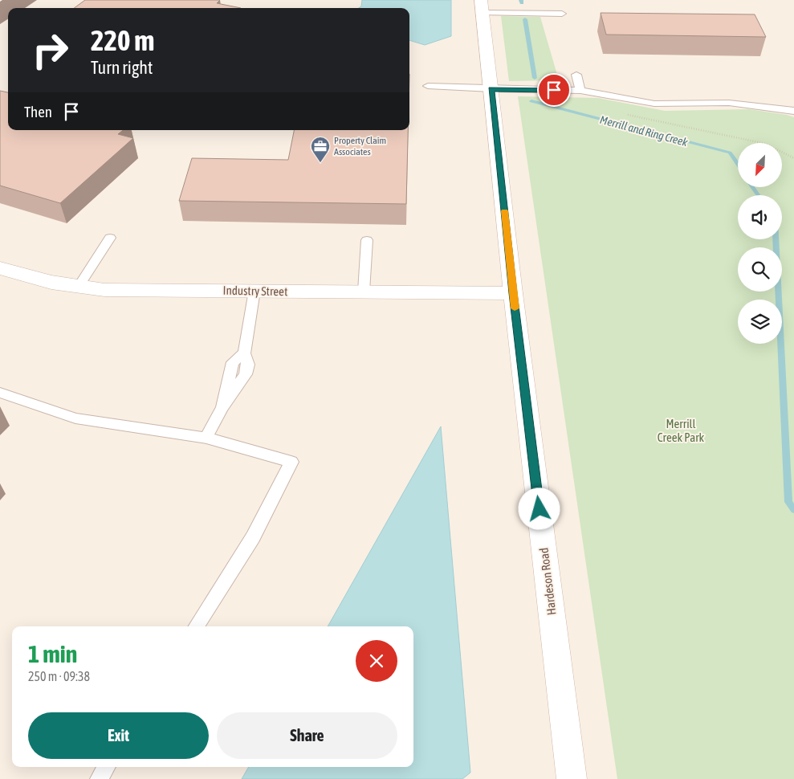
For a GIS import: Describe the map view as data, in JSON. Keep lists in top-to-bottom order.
{
  "streets": {
    "street": ["Industry Street", "Hardeson Road"]
  },
  "crossings": [
    ["Industry Street", "Hardeson Road"]
  ],
  "water": ["Merrill and Ring Creek"],
  "parks": ["Merrill Creek Park"],
  "places": {
    "office": ["Property Claim Associates"]
  },
  "north": "bottom left",
  "page": {
    "turn": ["220 m", "Turn right"],
    "then": "Then",
    "heading": ["1 min", "250 m · 09:38"],
    "buttons": ["Exit", "Share"]
  }
}
